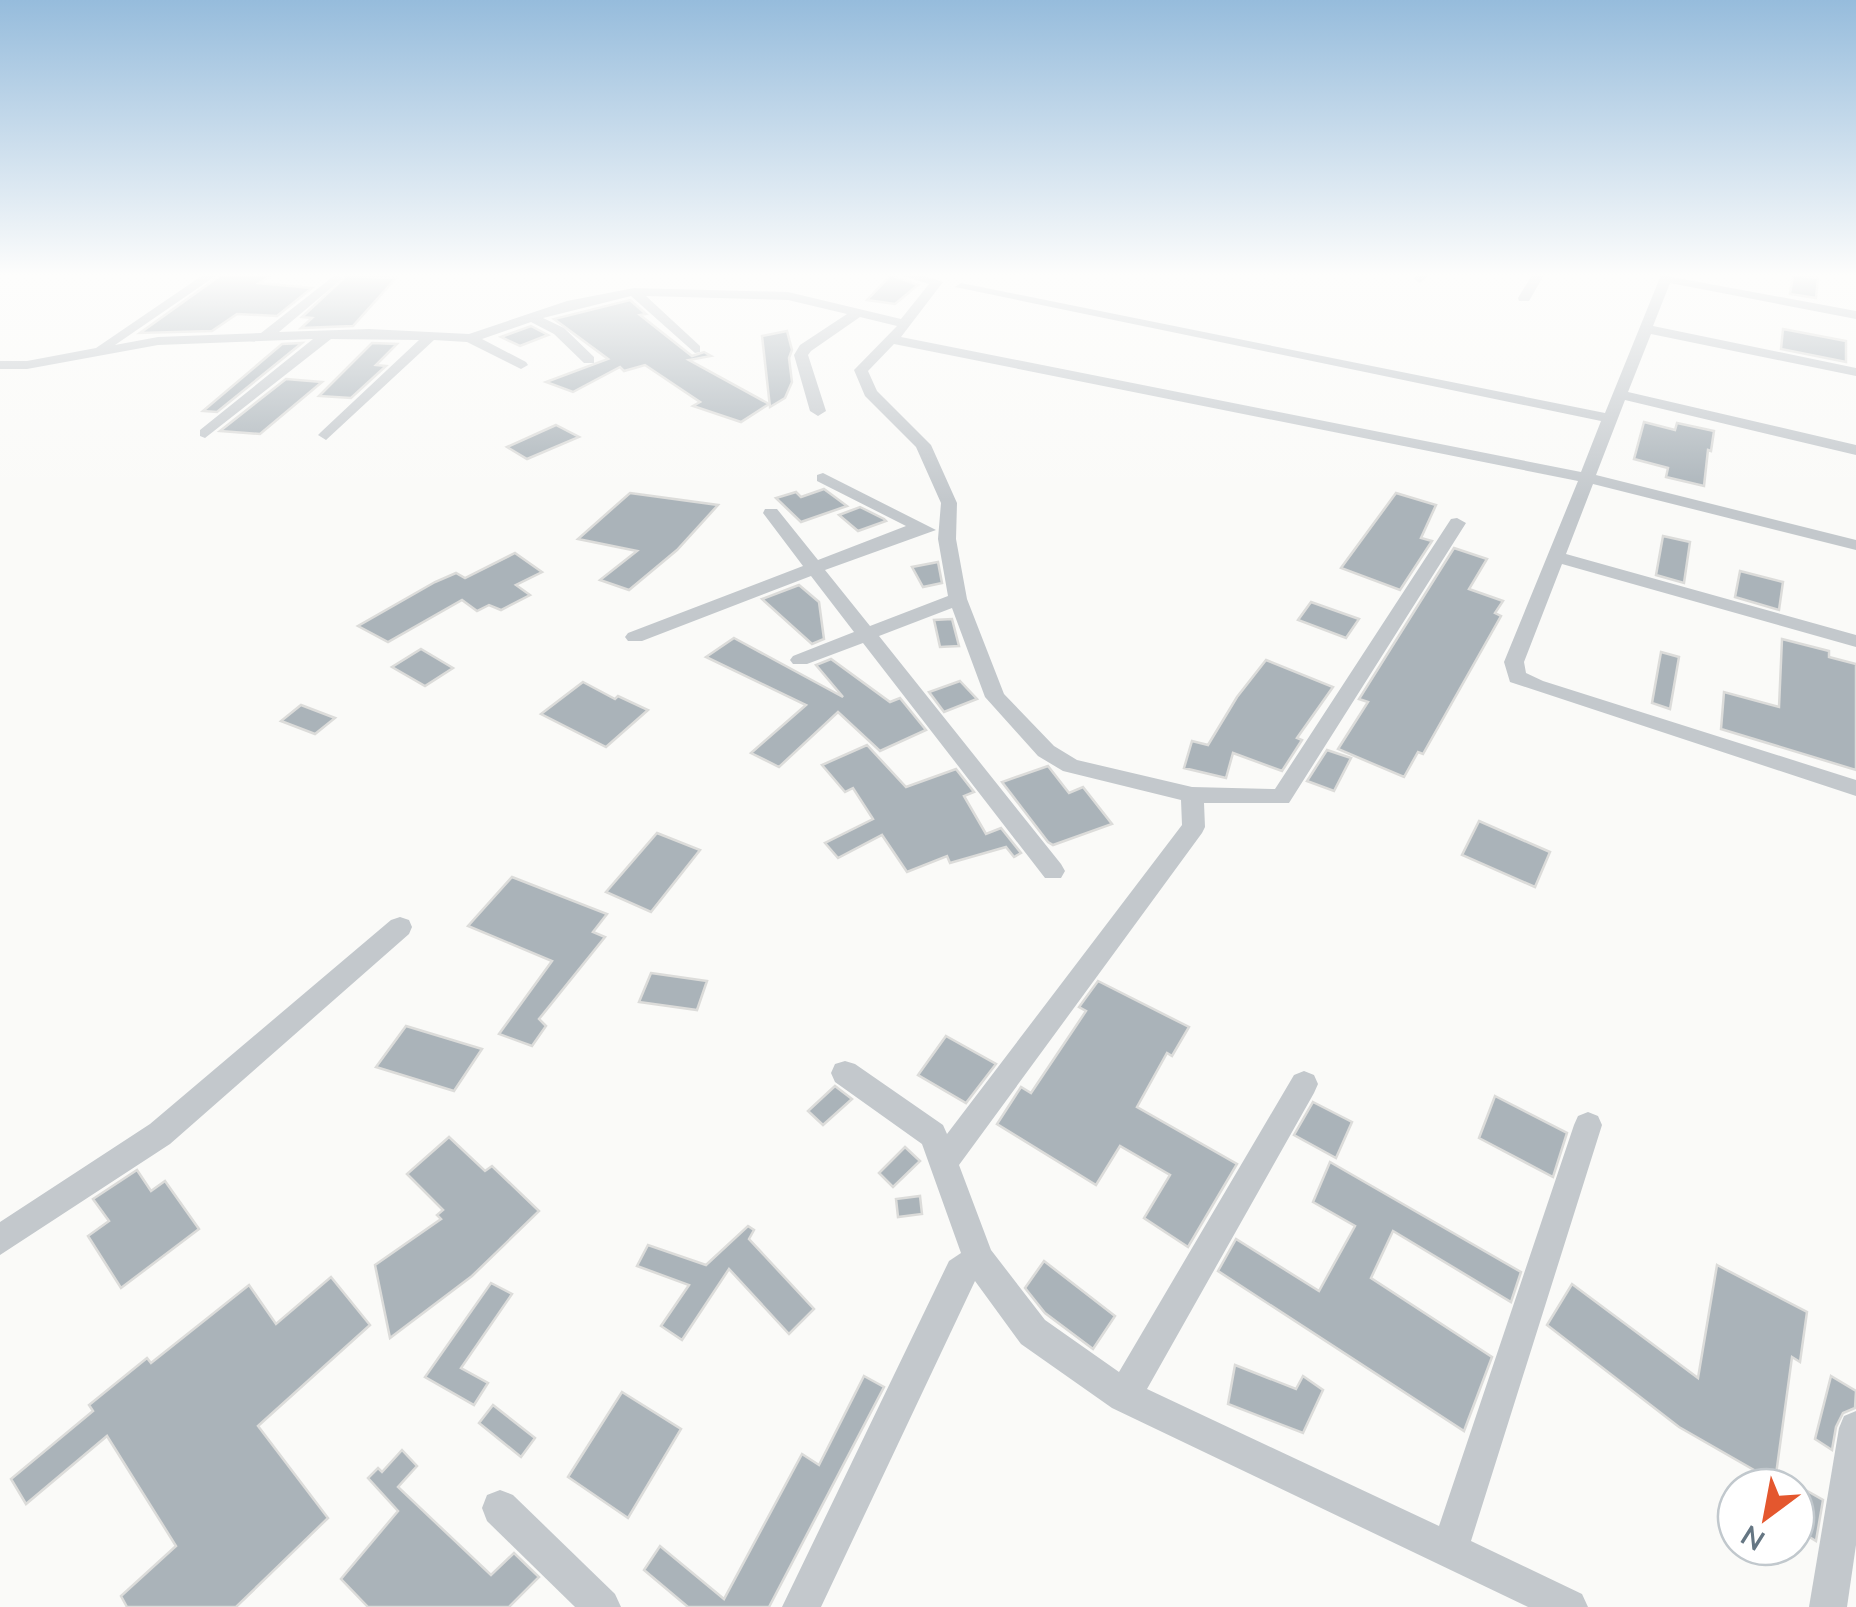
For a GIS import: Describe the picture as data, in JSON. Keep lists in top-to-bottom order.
{
  "north": "bottom left"
}
